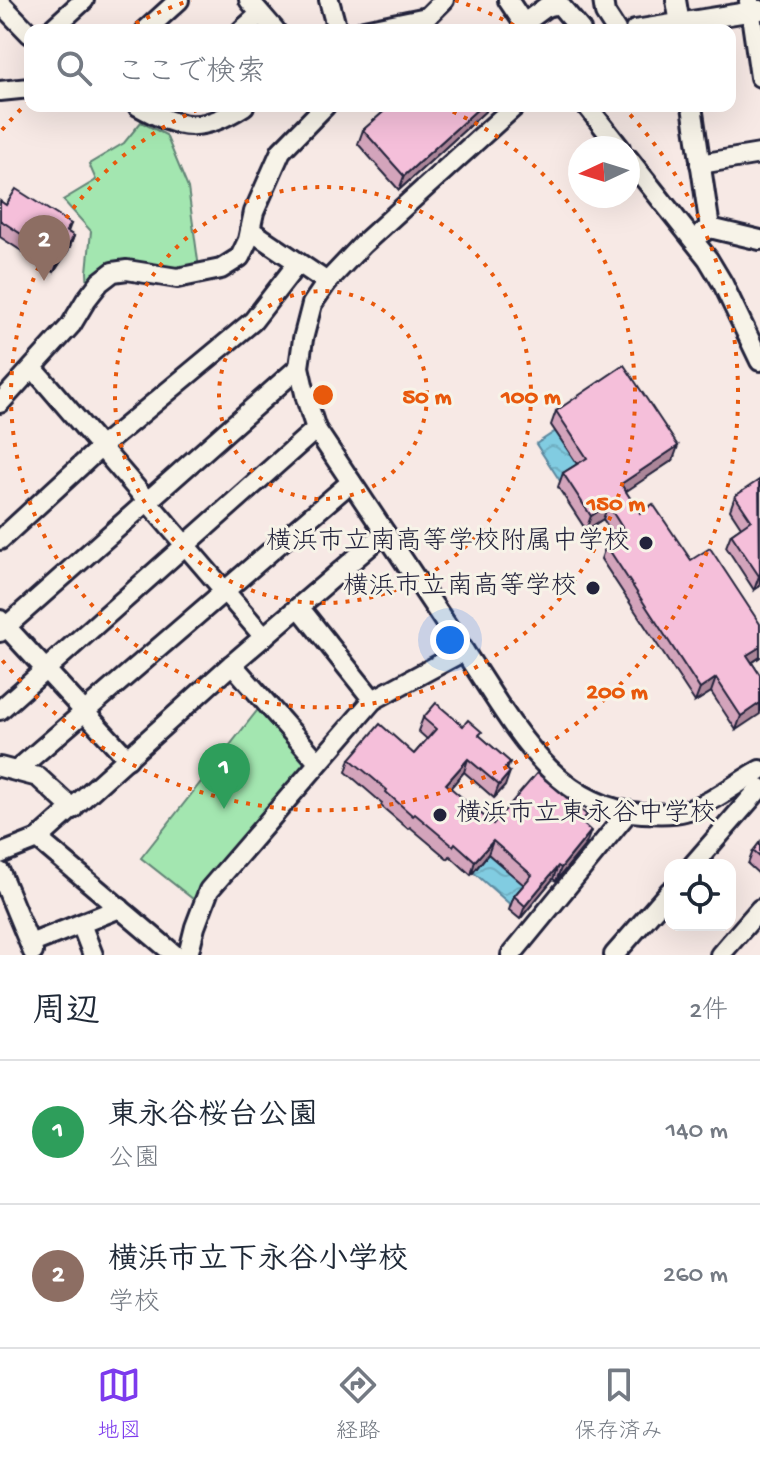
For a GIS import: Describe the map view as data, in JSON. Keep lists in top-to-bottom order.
{
  "places": ["横浜市立南高等学校附属中学校", "横浜市立南高等学校", "横浜市立東永谷中学校"],
  "north": "left",
  "page": {
    "search": "ここで検索",
    "pins": ["2", "1"],
    "heading": ["周辺", "2件"],
    "list": [
      {
        "mark": "1",
        "name": "東永谷桜台公園",
        "note": "公園",
        "value": "140 m"
      },
      {
        "mark": "2",
        "name": "横浜市立下永谷小学校",
        "note": "学校",
        "value": "260 m"
      }
    ],
    "nav": ["地図", "経路", "保存済み"]
  },
  "rings": [
    "50 m",
    "100 m",
    "150 m",
    "200 m"
  ]
}
